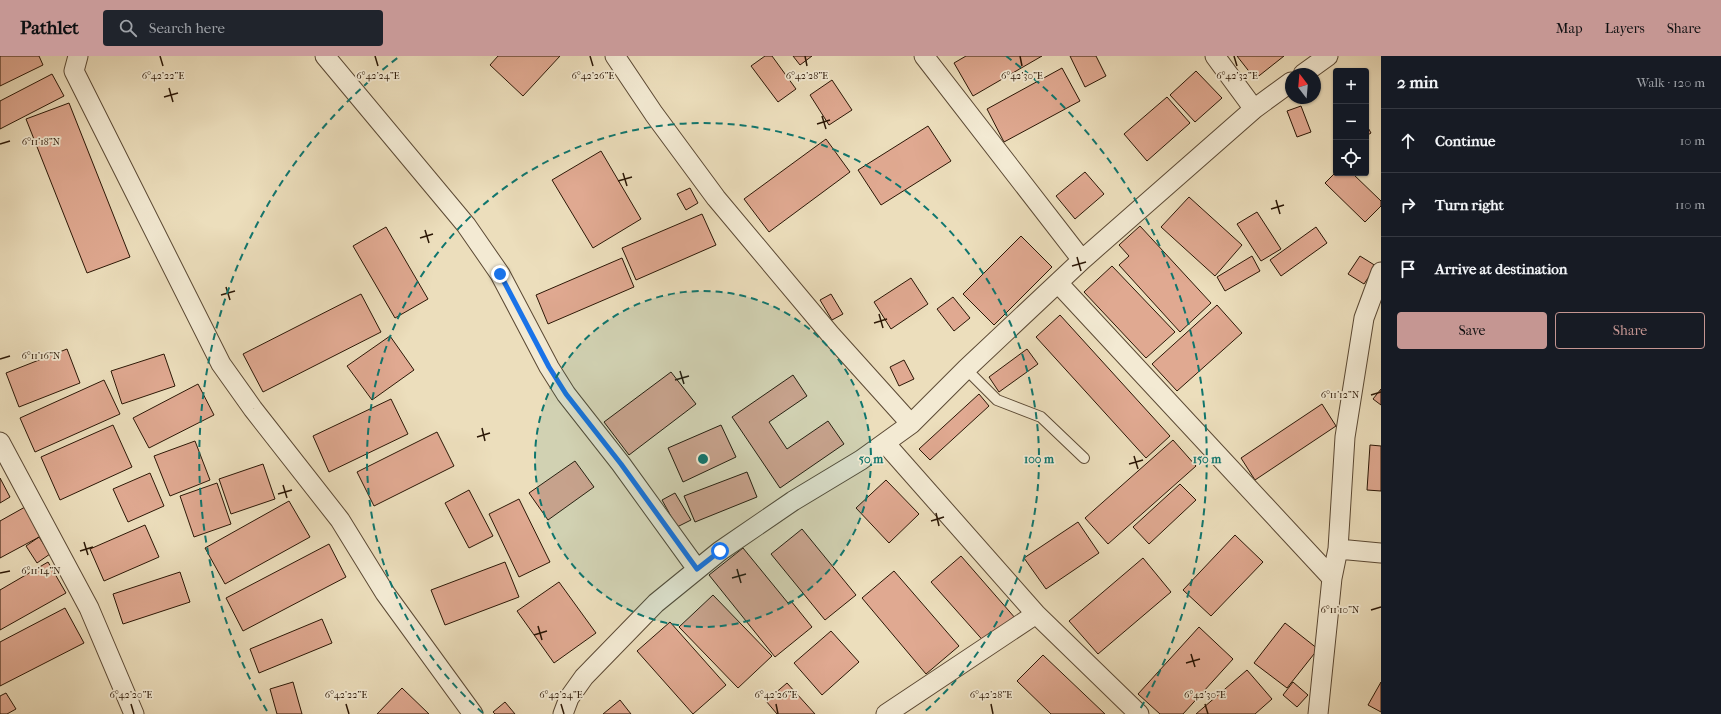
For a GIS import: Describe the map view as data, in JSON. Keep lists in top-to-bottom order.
{
  "north": "top",
  "page": {
    "header": "Pathlet",
    "search": "Search here",
    "nav": ["Map", "Layers", "Share"],
    "heading": ["2 min", "Walk · 120 m"],
    "map_buttons": ["+", "−"],
    "list": [
      ["Continue", "10 m"],
      ["Turn right", "110 m"],
      "Arrive at destination"
    ],
    "buttons": ["Save", "Share"]
  },
  "coordinates": [
    "6°42'22\"E",
    "6°42'24\"E",
    "6°42'26\"E",
    "6°42'28\"E",
    "6°42'30\"E",
    "6°42'32\"E",
    "6°11'18\"N",
    "6°11'16\"N",
    "6°11'12\"N",
    "6°11'14\"N",
    "6°11'10\"N",
    "6°42'20\"E"
  ],
  "rings": ["50 m", "100 m", "150 m"]
}
